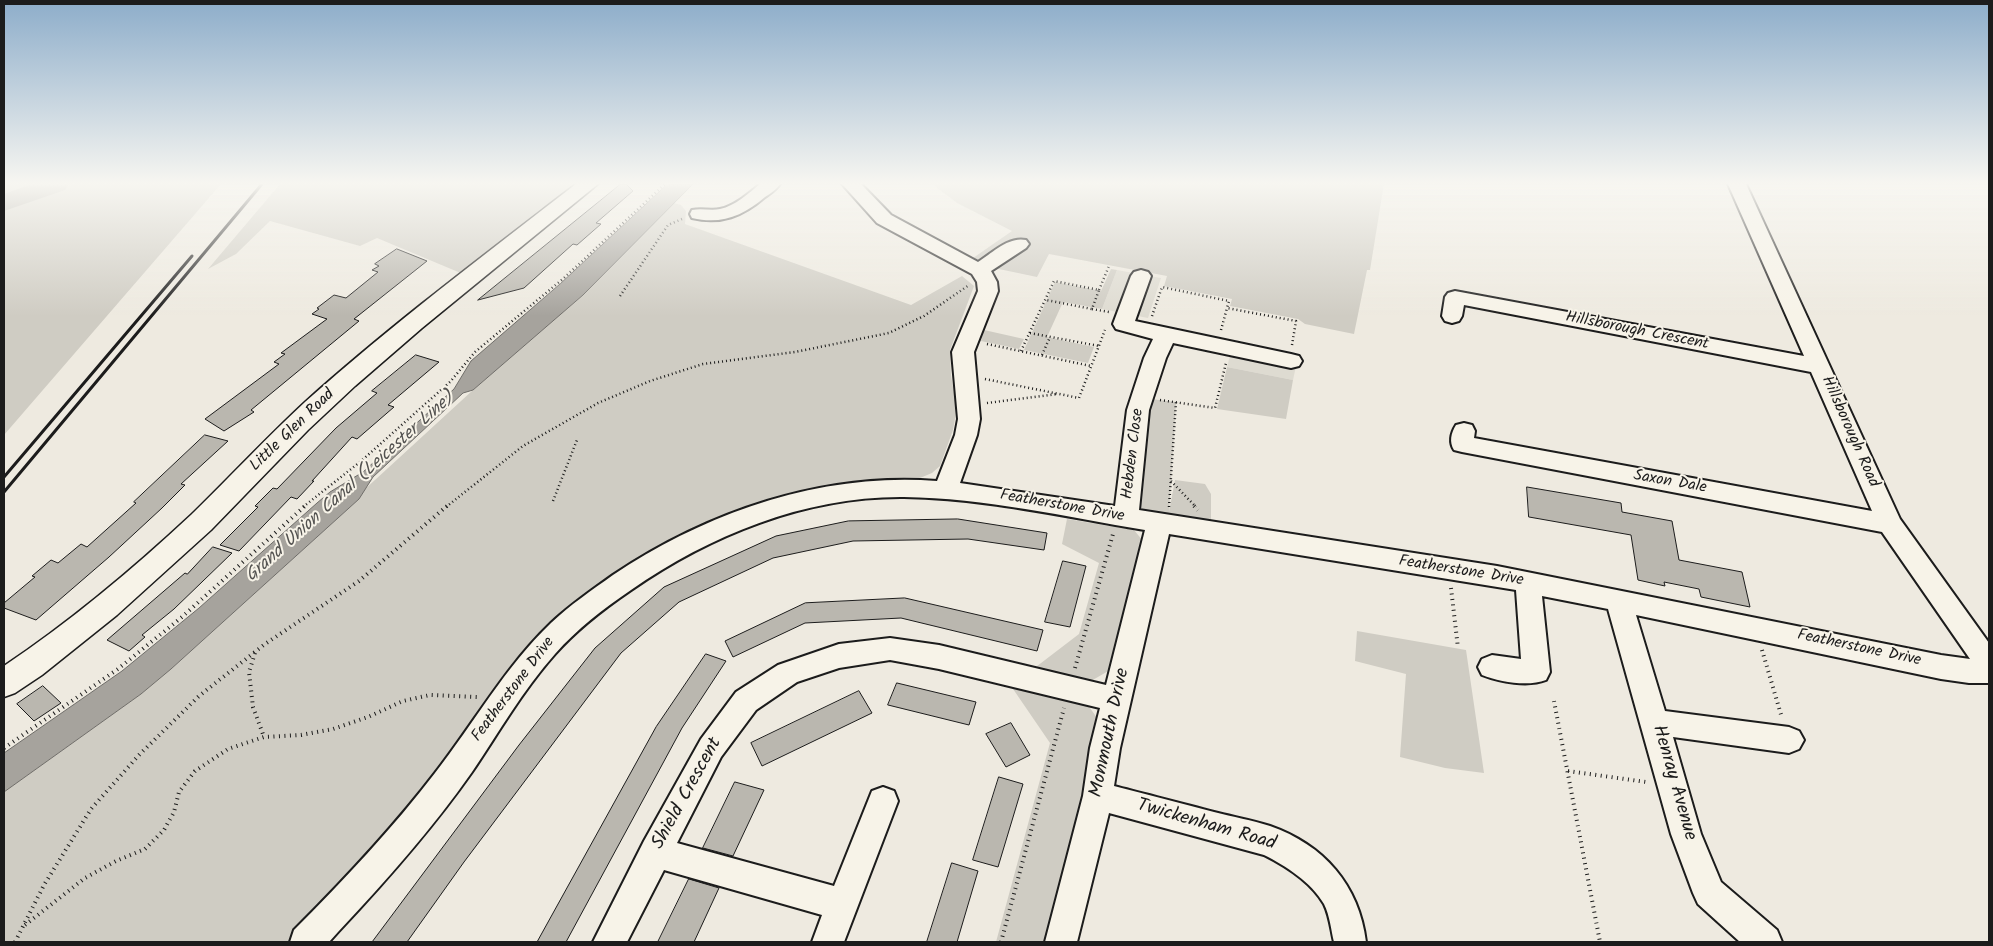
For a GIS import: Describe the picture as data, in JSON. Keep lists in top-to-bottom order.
{
  "streets": {
    "main road": ["Little Glen Road"],
    "street": [
      "Hillsborough Crescent",
      "Hillsborough Road",
      "Hebden Close",
      "Saxon Dale",
      "Featherstone Drive",
      "Monmouth Drive",
      "Henray Avenue",
      "Shield Crescent",
      "Twickenham Road"
    ]
  },
  "crossings": [
    ["Hillsborough Crescent", "Hillsborough Road"],
    ["Hillsborough Road", "Saxon Dale"],
    ["Hebden Close", "Featherstone Drive"],
    ["Featherstone Drive", "Monmouth Drive"],
    ["Featherstone Drive", "Henray Avenue"],
    ["Monmouth Drive", "Shield Crescent"],
    ["Monmouth Drive", "Twickenham Road"]
  ],
  "water": ["Grand Union Canal (Leicester Line)"]
}
